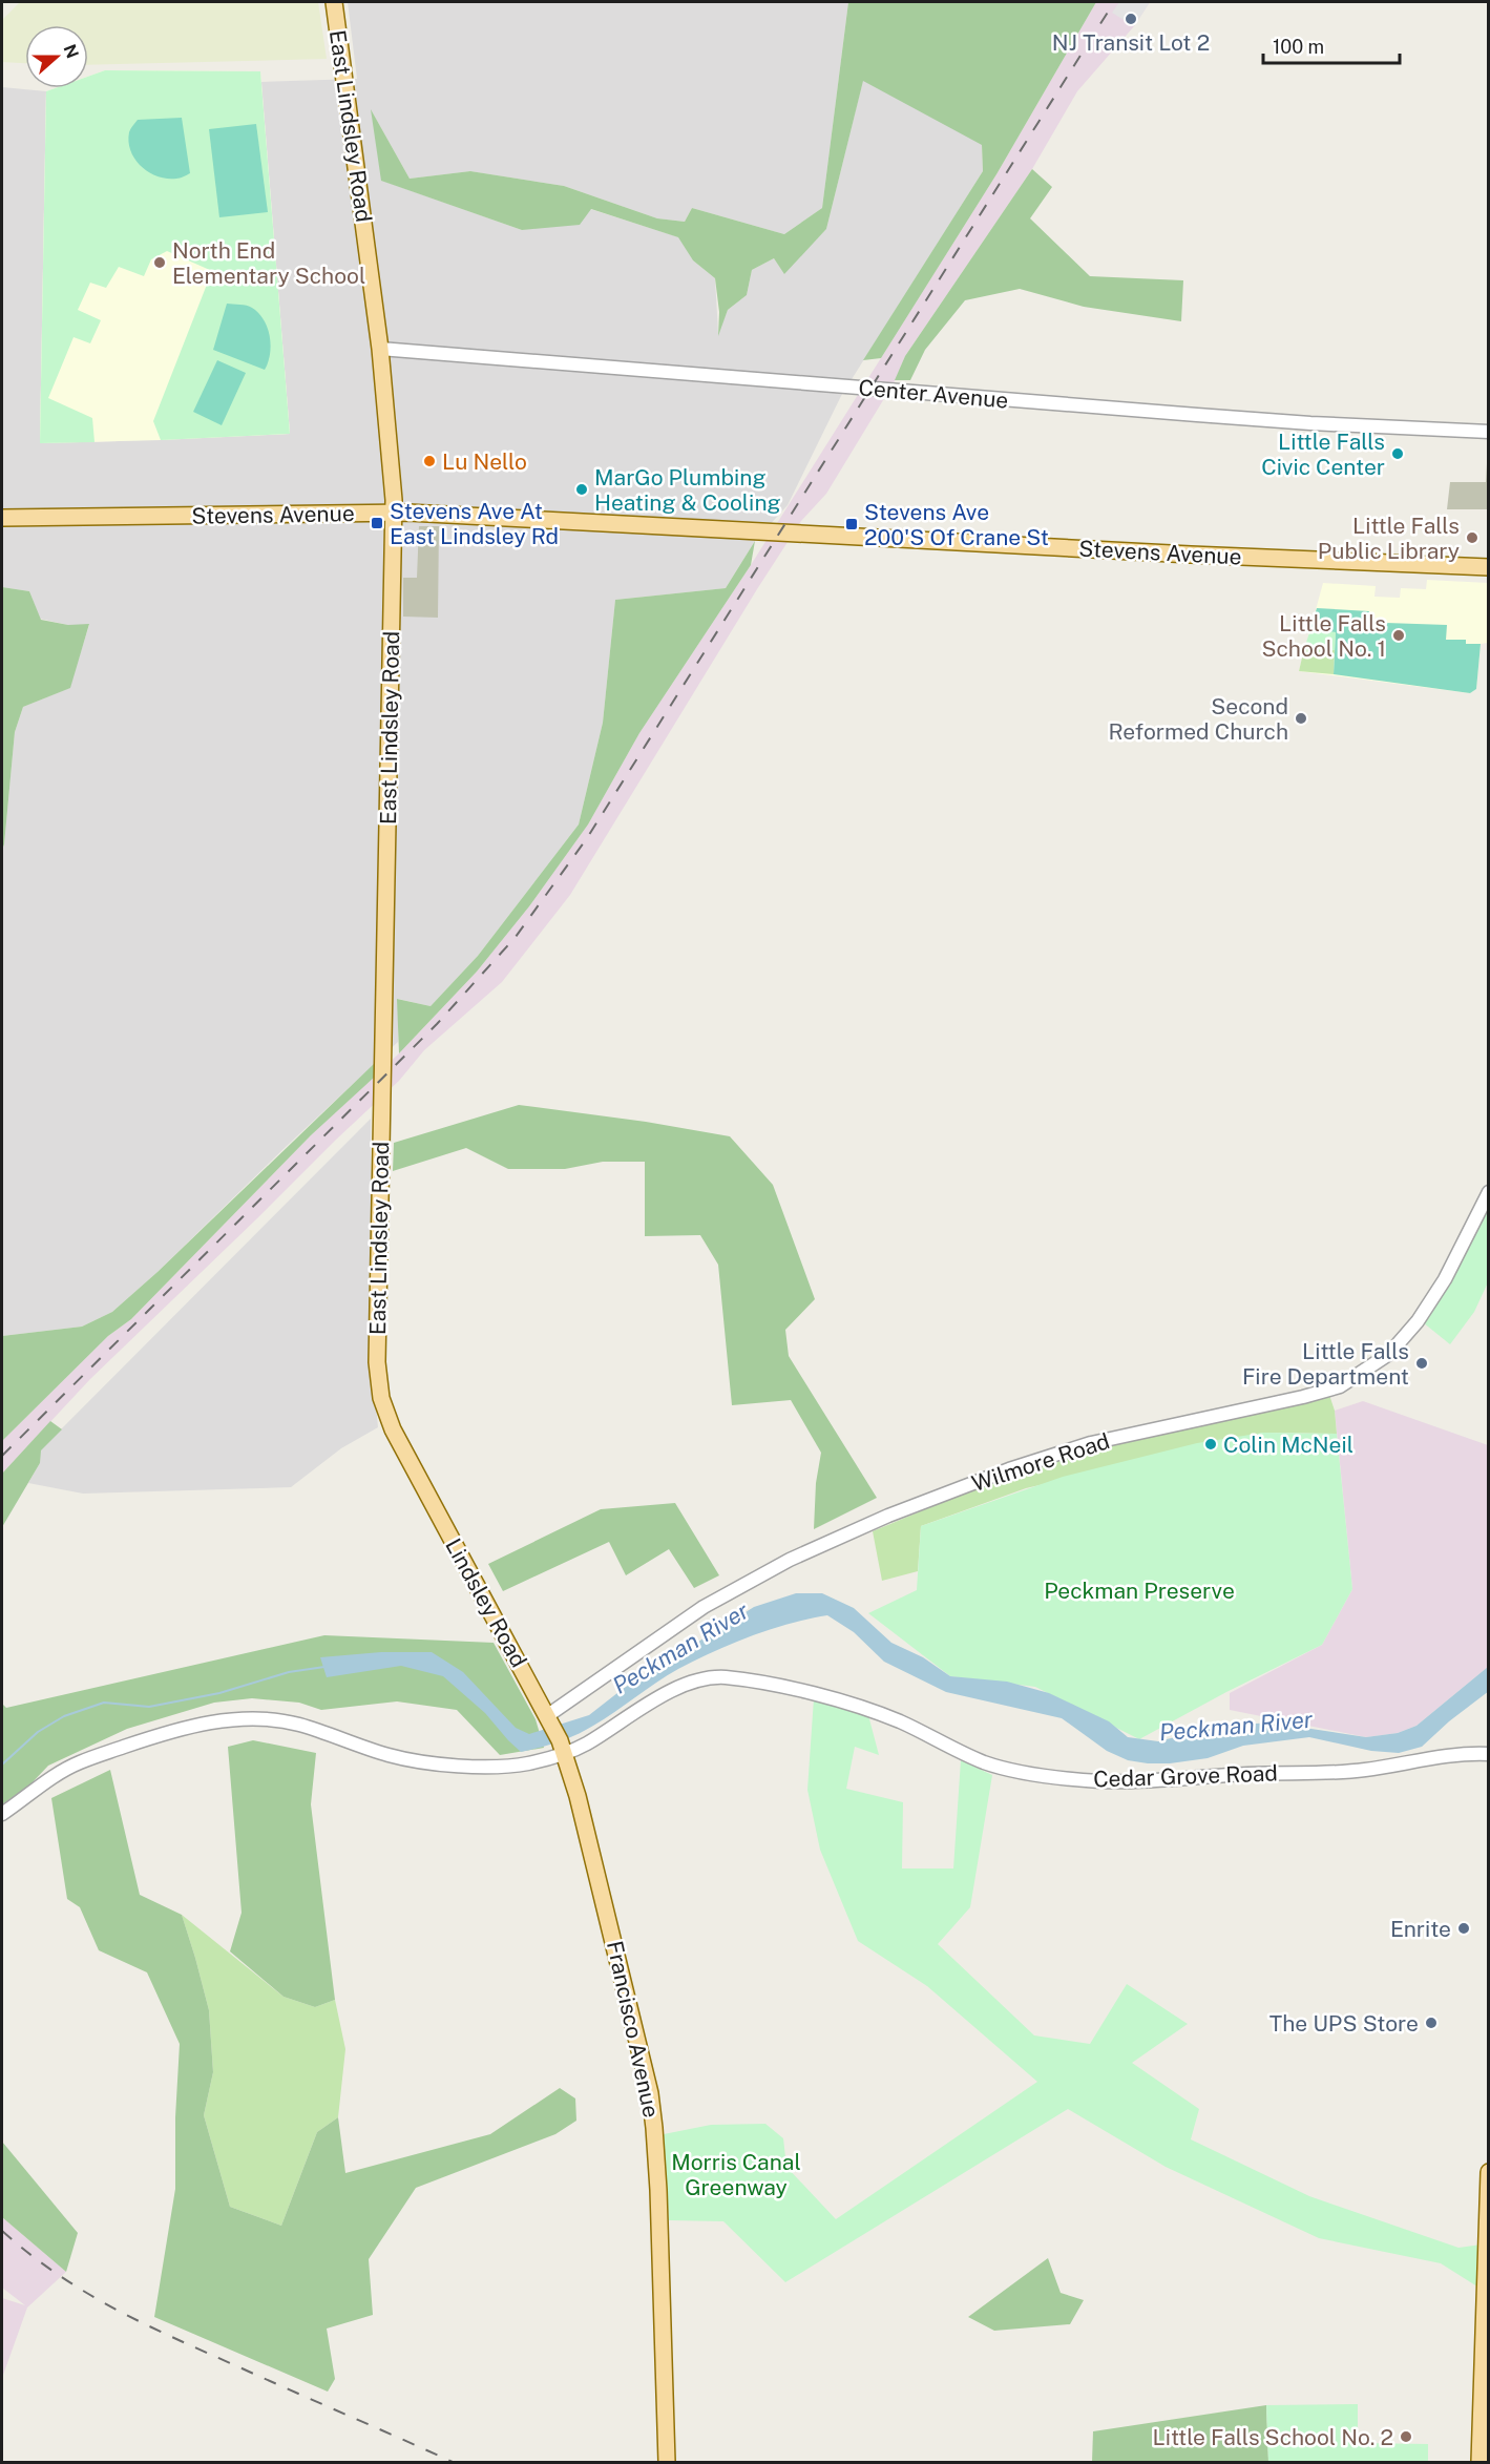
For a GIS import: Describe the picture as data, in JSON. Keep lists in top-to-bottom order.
{
  "streets": {
    "main road": [
      "East Lindsley Road",
      "Stevens Avenue",
      "Lindsley Road",
      "Francisco Avenue"
    ],
    "street": ["Center Avenue", "Wilmore Road", "Cedar Grove Road"]
  },
  "crossings": [
    ["East Lindsley Road", "Center Avenue"],
    ["East Lindsley Road", "Stevens Avenue"],
    ["East Lindsley Road", "Lindsley Road"],
    ["Wilmore Road", "Lindsley Road"],
    ["Lindsley Road", "Cedar Grove Road"],
    ["Lindsley Road", "Francisco Avenue"],
    ["Cedar Grove Road", "Francisco Avenue"]
  ],
  "water": ["Peckman River"],
  "parks": ["Peckman Preserve", "Morris Canal Greenway"],
  "places": {
    "other": [
      "NJ Transit Lot 2",
      "North End Elementary School",
      "Little Falls Civic Center",
      "Lu Nello",
      "MarGo Plumbing Heating & Cooling",
      "Little Falls Public Library",
      "Little Falls School No. 1",
      "Second Reformed Church",
      "Little Falls Fire Department",
      "Colin McNeil",
      "Enrite",
      "The UPS Store",
      "Little Falls School No. 2"
    ],
    "transit": ["Stevens Ave At East Lindsley Rd", "Stevens Ave 200'S Of Crane St"]
  },
  "scale_bar": "100 m",
  "north": "right"
}
